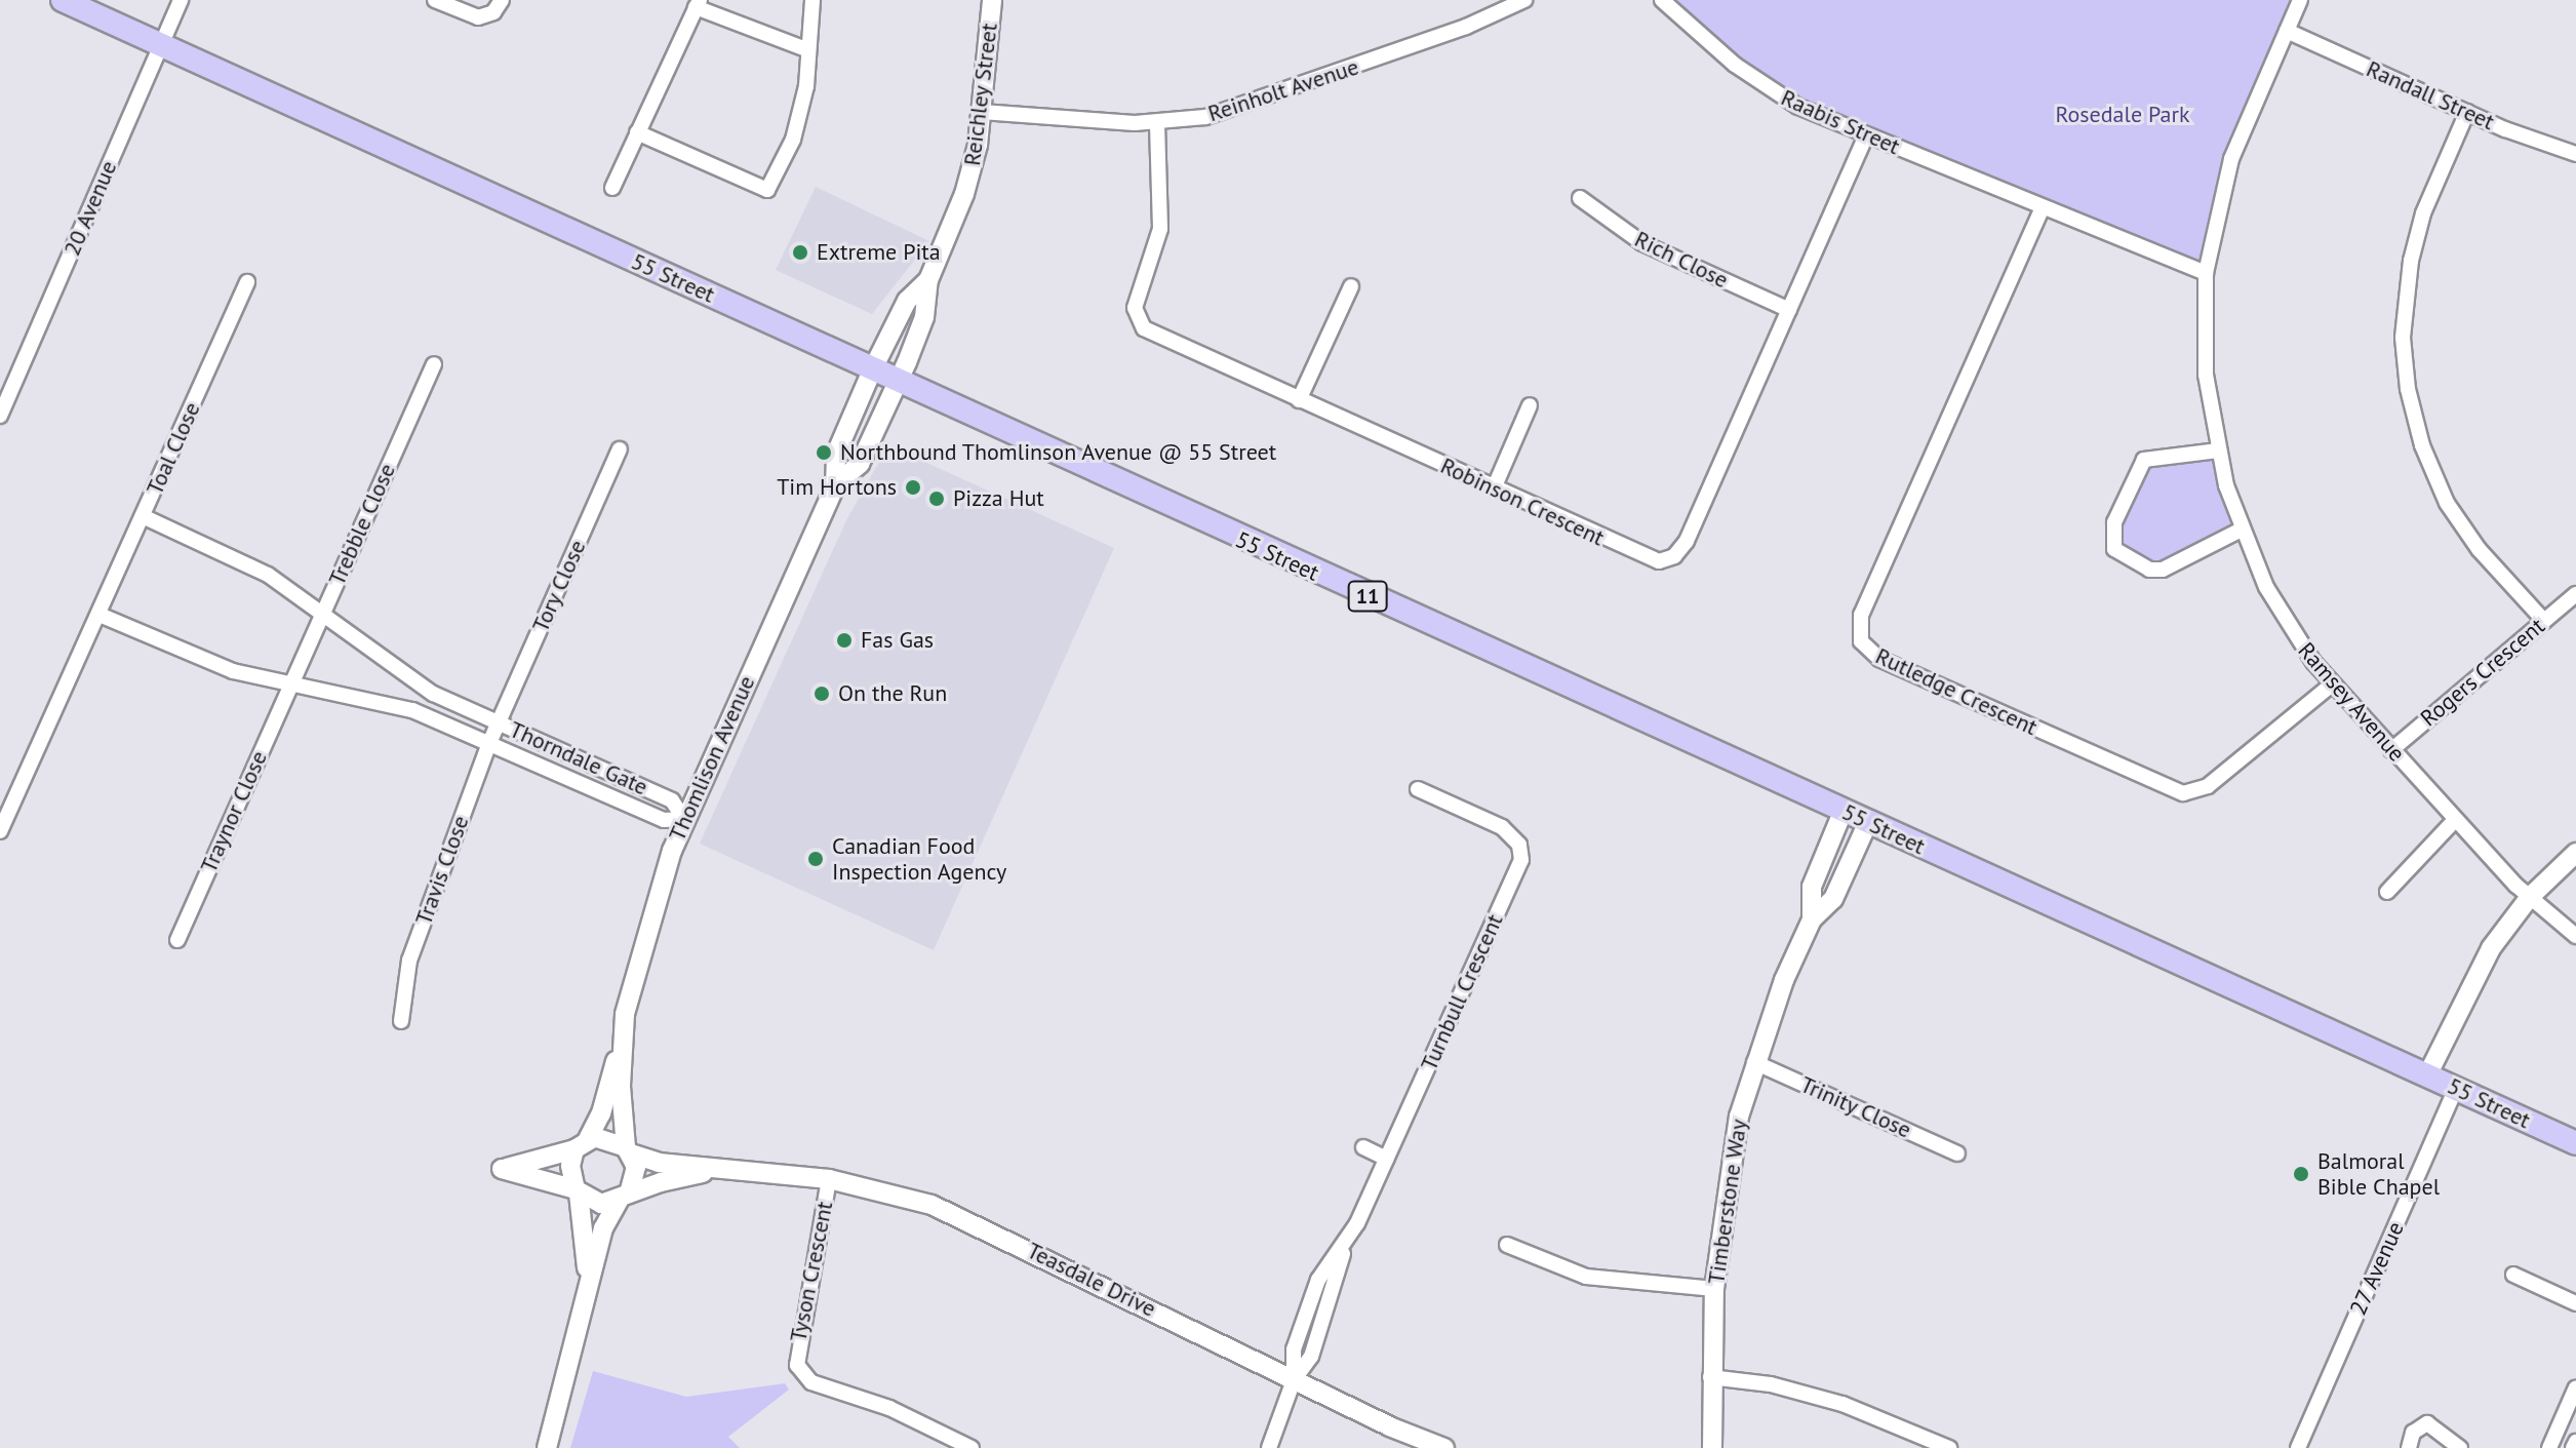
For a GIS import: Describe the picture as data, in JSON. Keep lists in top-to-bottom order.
{
  "streets": {
    "main road": ["55 Street", "11"],
    "street": [
      "Reinholt Avenue",
      "Reichley Street",
      "Randall Street",
      "Raabis Street",
      "20 Avenue",
      "Rich Close",
      "Toal Close",
      "Robinson Crescent",
      "Trebble Close",
      "Tory Close",
      "Rogers Crescent",
      "Rutledge Crescent",
      "Ramsey Avenue",
      "Thorndale Gate",
      "Thomlison Avenue",
      "Traynor Close",
      "Travis Close",
      "Turnbull Crescent",
      "Trinity Close",
      "Timberstone Way",
      "27 Avenue",
      "Tyson Crescent",
      "Teasdale Drive"
    ]
  },
  "crossings": [
    ["Reinholt Avenue", "Reichley Street"],
    ["Reinholt Avenue", "Robinson Crescent"],
    ["Reichley Street", "55 Street"],
    ["Reichley Street", "Thomlison Avenue"],
    ["Randall Street", "Ramsey Avenue"],
    ["Raabis Street", "Robinson Crescent"],
    ["Raabis Street", "Rutledge Crescent"],
    ["Raabis Street", "Ramsey Avenue"],
    ["20 Avenue", "55 Street"],
    ["20 Avenue", "11"],
    ["Rich Close", "Robinson Crescent"],
    ["55 Street", "11"],
    ["55 Street", "Thomlison Avenue"],
    ["55 Street", "Timberstone Way"],
    ["55 Street", "27 Avenue"],
    ["Toal Close", "Thorndale Gate"],
    ["Trebble Close", "Thorndale Gate"],
    ["Trebble Close", "Traynor Close"],
    ["Tory Close", "Thorndale Gate"],
    ["Tory Close", "Travis Close"],
    ["Rogers Crescent", "Ramsey Avenue"],
    ["Rutledge Crescent", "Ramsey Avenue"],
    ["Thorndale Gate", "Thomlison Avenue"],
    ["Thorndale Gate", "Traynor Close"],
    ["Thorndale Gate", "Travis Close"],
    ["Thomlison Avenue", "Teasdale Drive"],
    ["Turnbull Crescent", "Teasdale Drive"],
    ["Trinity Close", "Timberstone Way"],
    ["Tyson Crescent", "Teasdale Drive"]
  ],
  "parks": ["Rosedale Park"],
  "places": [
    "Extreme Pita",
    "Northbound Thomlinson Avenue @ 55 Street",
    "Tim Hortons",
    "Pizza Hut",
    "Fas Gas",
    "On the Run",
    "Canadian Food Inspection Agency",
    "Balmoral Bible Chapel"
  ]
}
